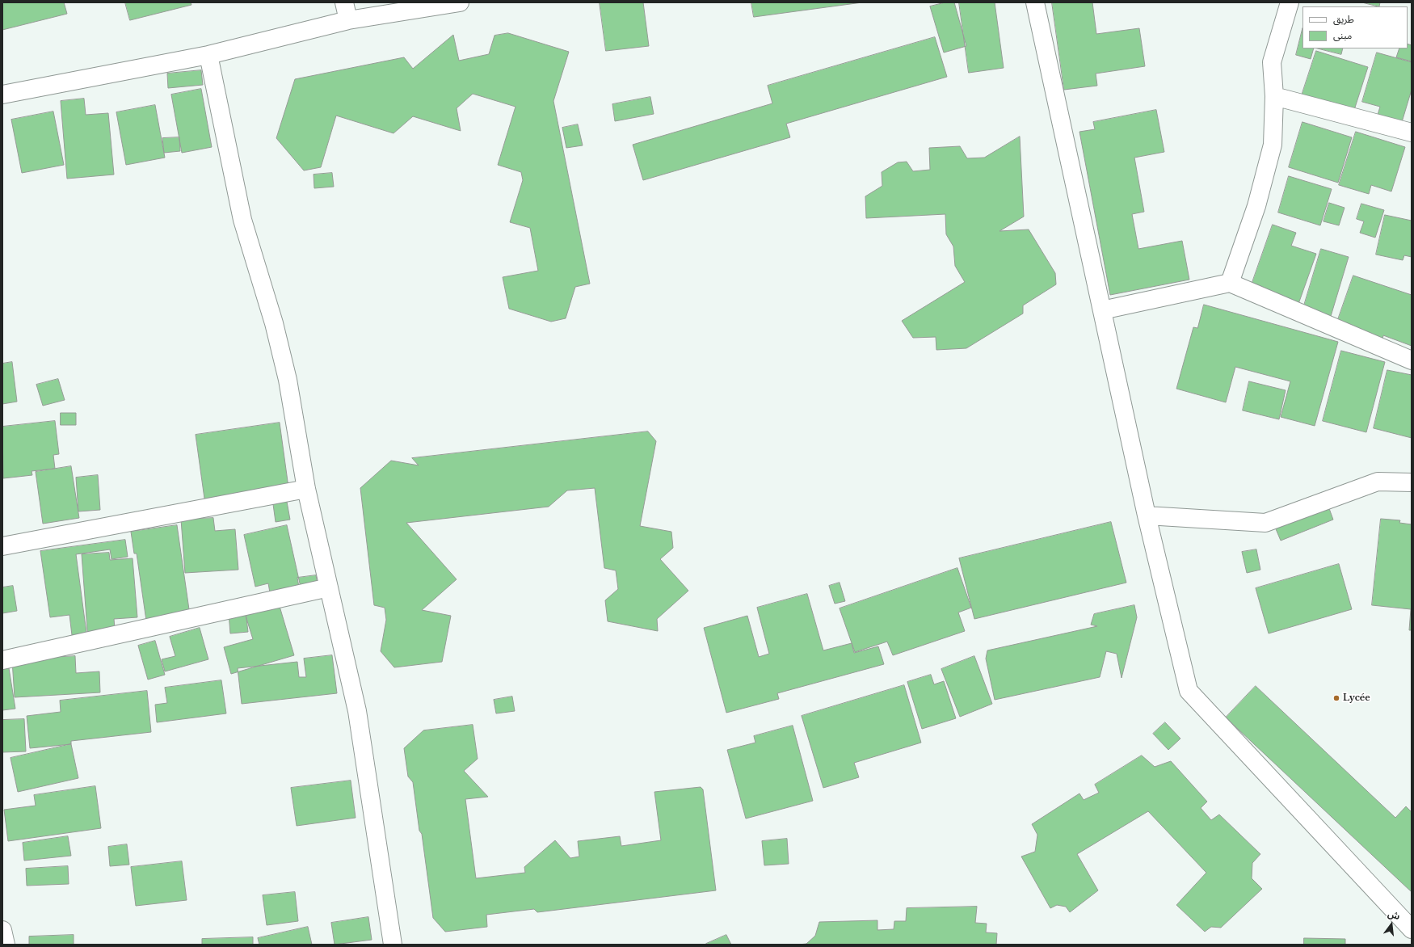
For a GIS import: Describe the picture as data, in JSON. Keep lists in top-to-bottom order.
{
  "places": ["Lycée"],
  "legend": ["طريق", "مبنى"],
  "north": "top"
}
